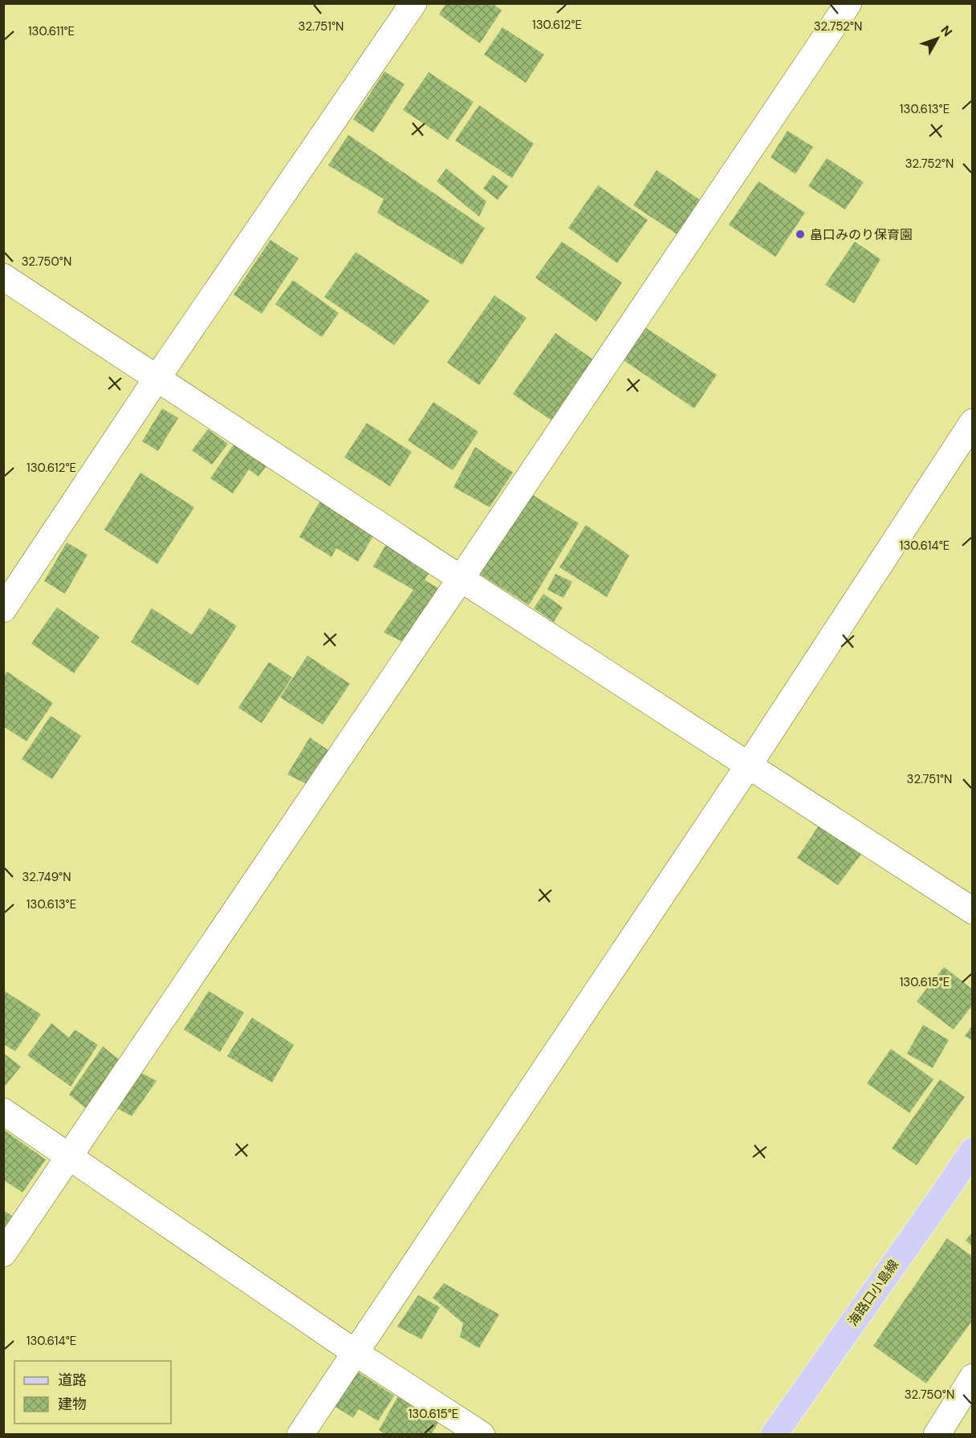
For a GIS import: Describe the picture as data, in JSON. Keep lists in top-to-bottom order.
{
  "streets": {
    "main road": ["海路口小島線"]
  },
  "places": ["畠口みのり保育園"],
  "legend": ["道路", "建物"],
  "north": "top right",
  "coordinates": [
    "130.612°E",
    "32.751°N",
    "32.752°N",
    "130.611°E",
    "130.613°E",
    "32.750°N",
    "130.614°E",
    "32.749°N",
    "130.615°E"
  ]
}
